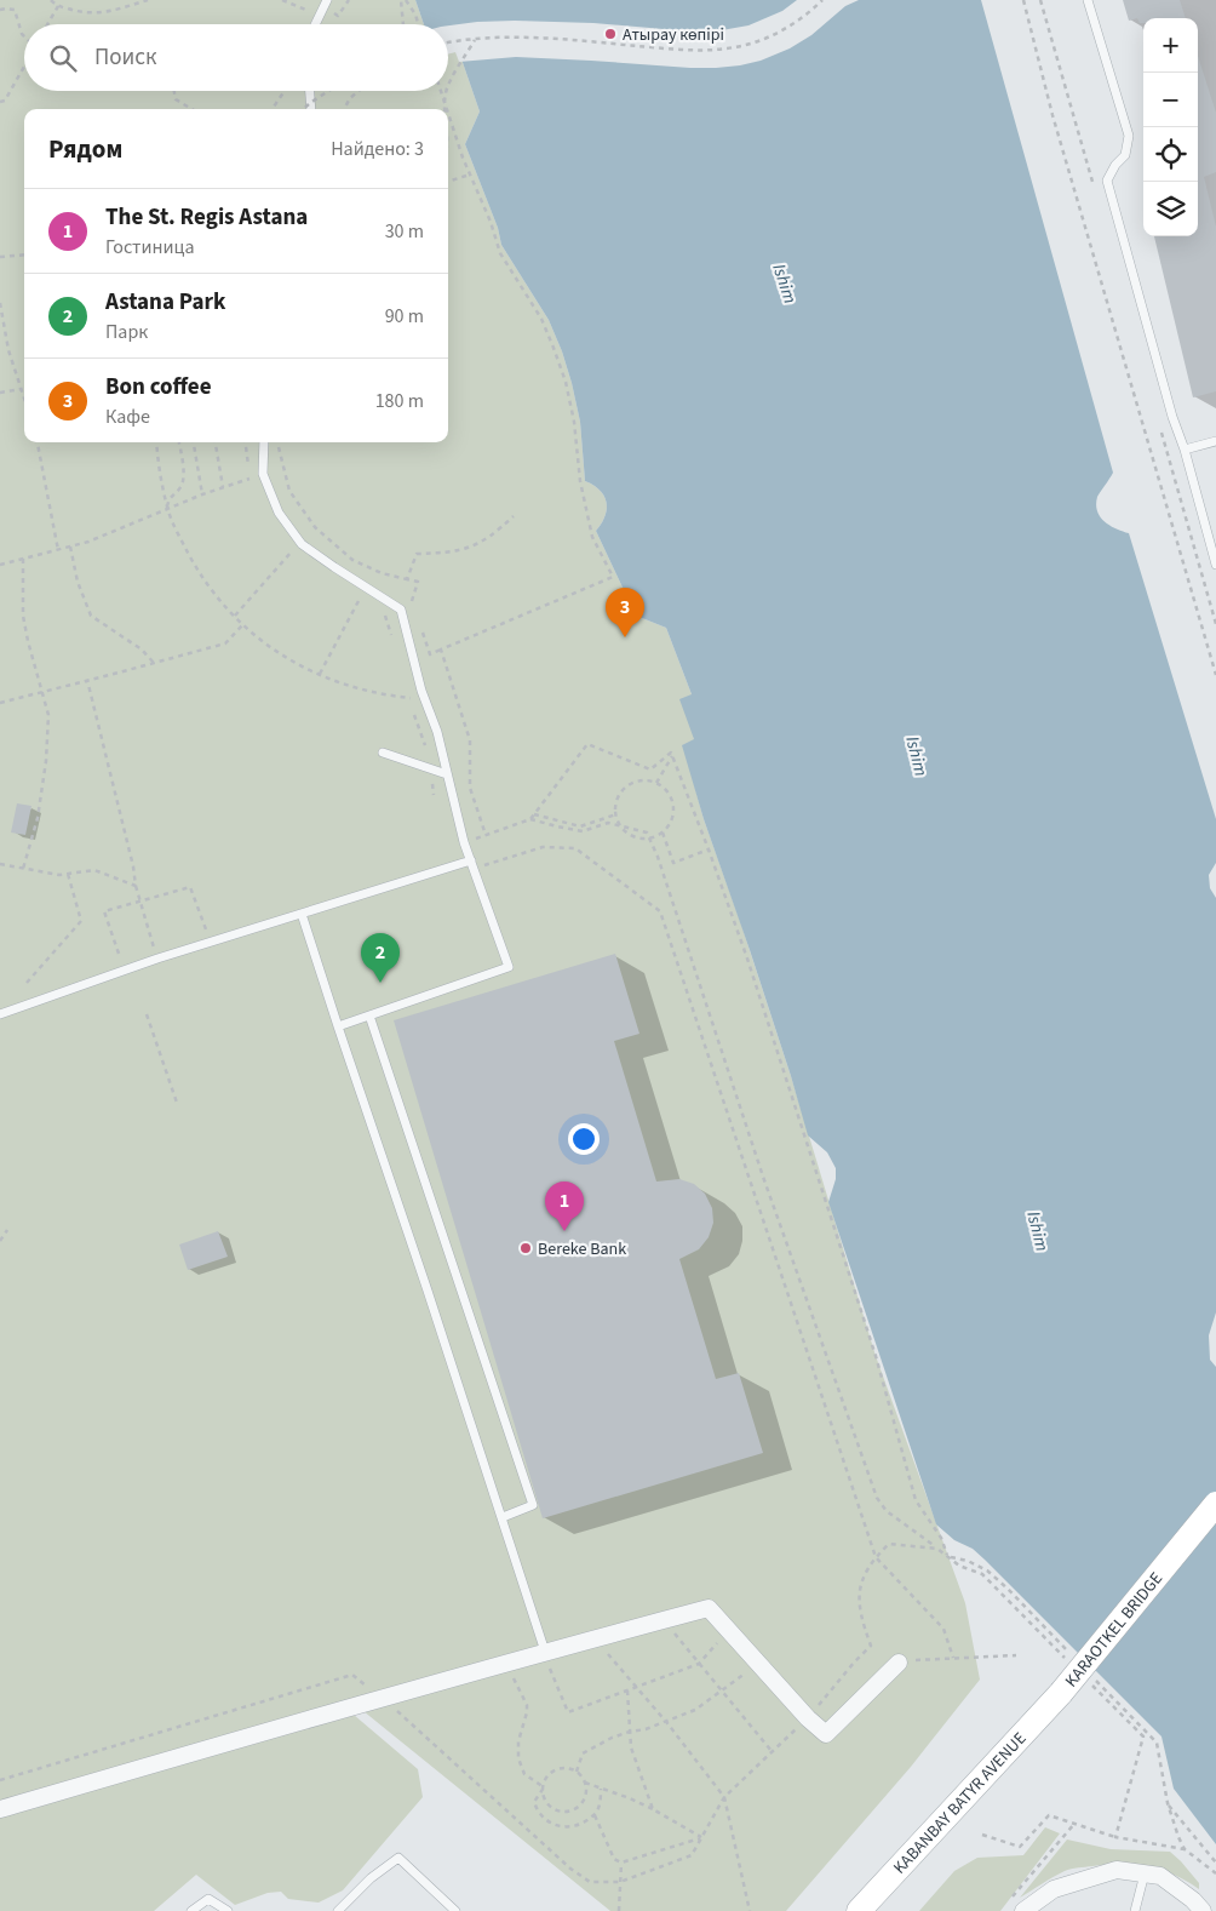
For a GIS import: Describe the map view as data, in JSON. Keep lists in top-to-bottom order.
{
  "streets": {
    "main road": ["KARAOTKEL BRIDGE", "KABANBAY BATYR AVENUE"]
  },
  "crossings": [
    ["KARAOTKEL BRIDGE", "KABANBAY BATYR AVENUE"]
  ],
  "water": ["Ishim"],
  "places": ["Атырау көпірі", "Bereke Bank"],
  "page": {
    "map_buttons": ["+", "−"],
    "search": "Поиск",
    "heading": ["Рядом", "Найдено: 3"],
    "list": [
      {
        "mark": "1",
        "name": "The St. Regis Astana",
        "note": "Гостиница",
        "value": "30 m"
      },
      {
        "mark": "2",
        "name": "Astana Park",
        "note": "Парк",
        "value": "90 m"
      },
      {
        "mark": "3",
        "name": "Bon coffee",
        "note": "Кафе",
        "value": "180 m"
      }
    ],
    "pins": ["3", "2", "1"]
  }
}
